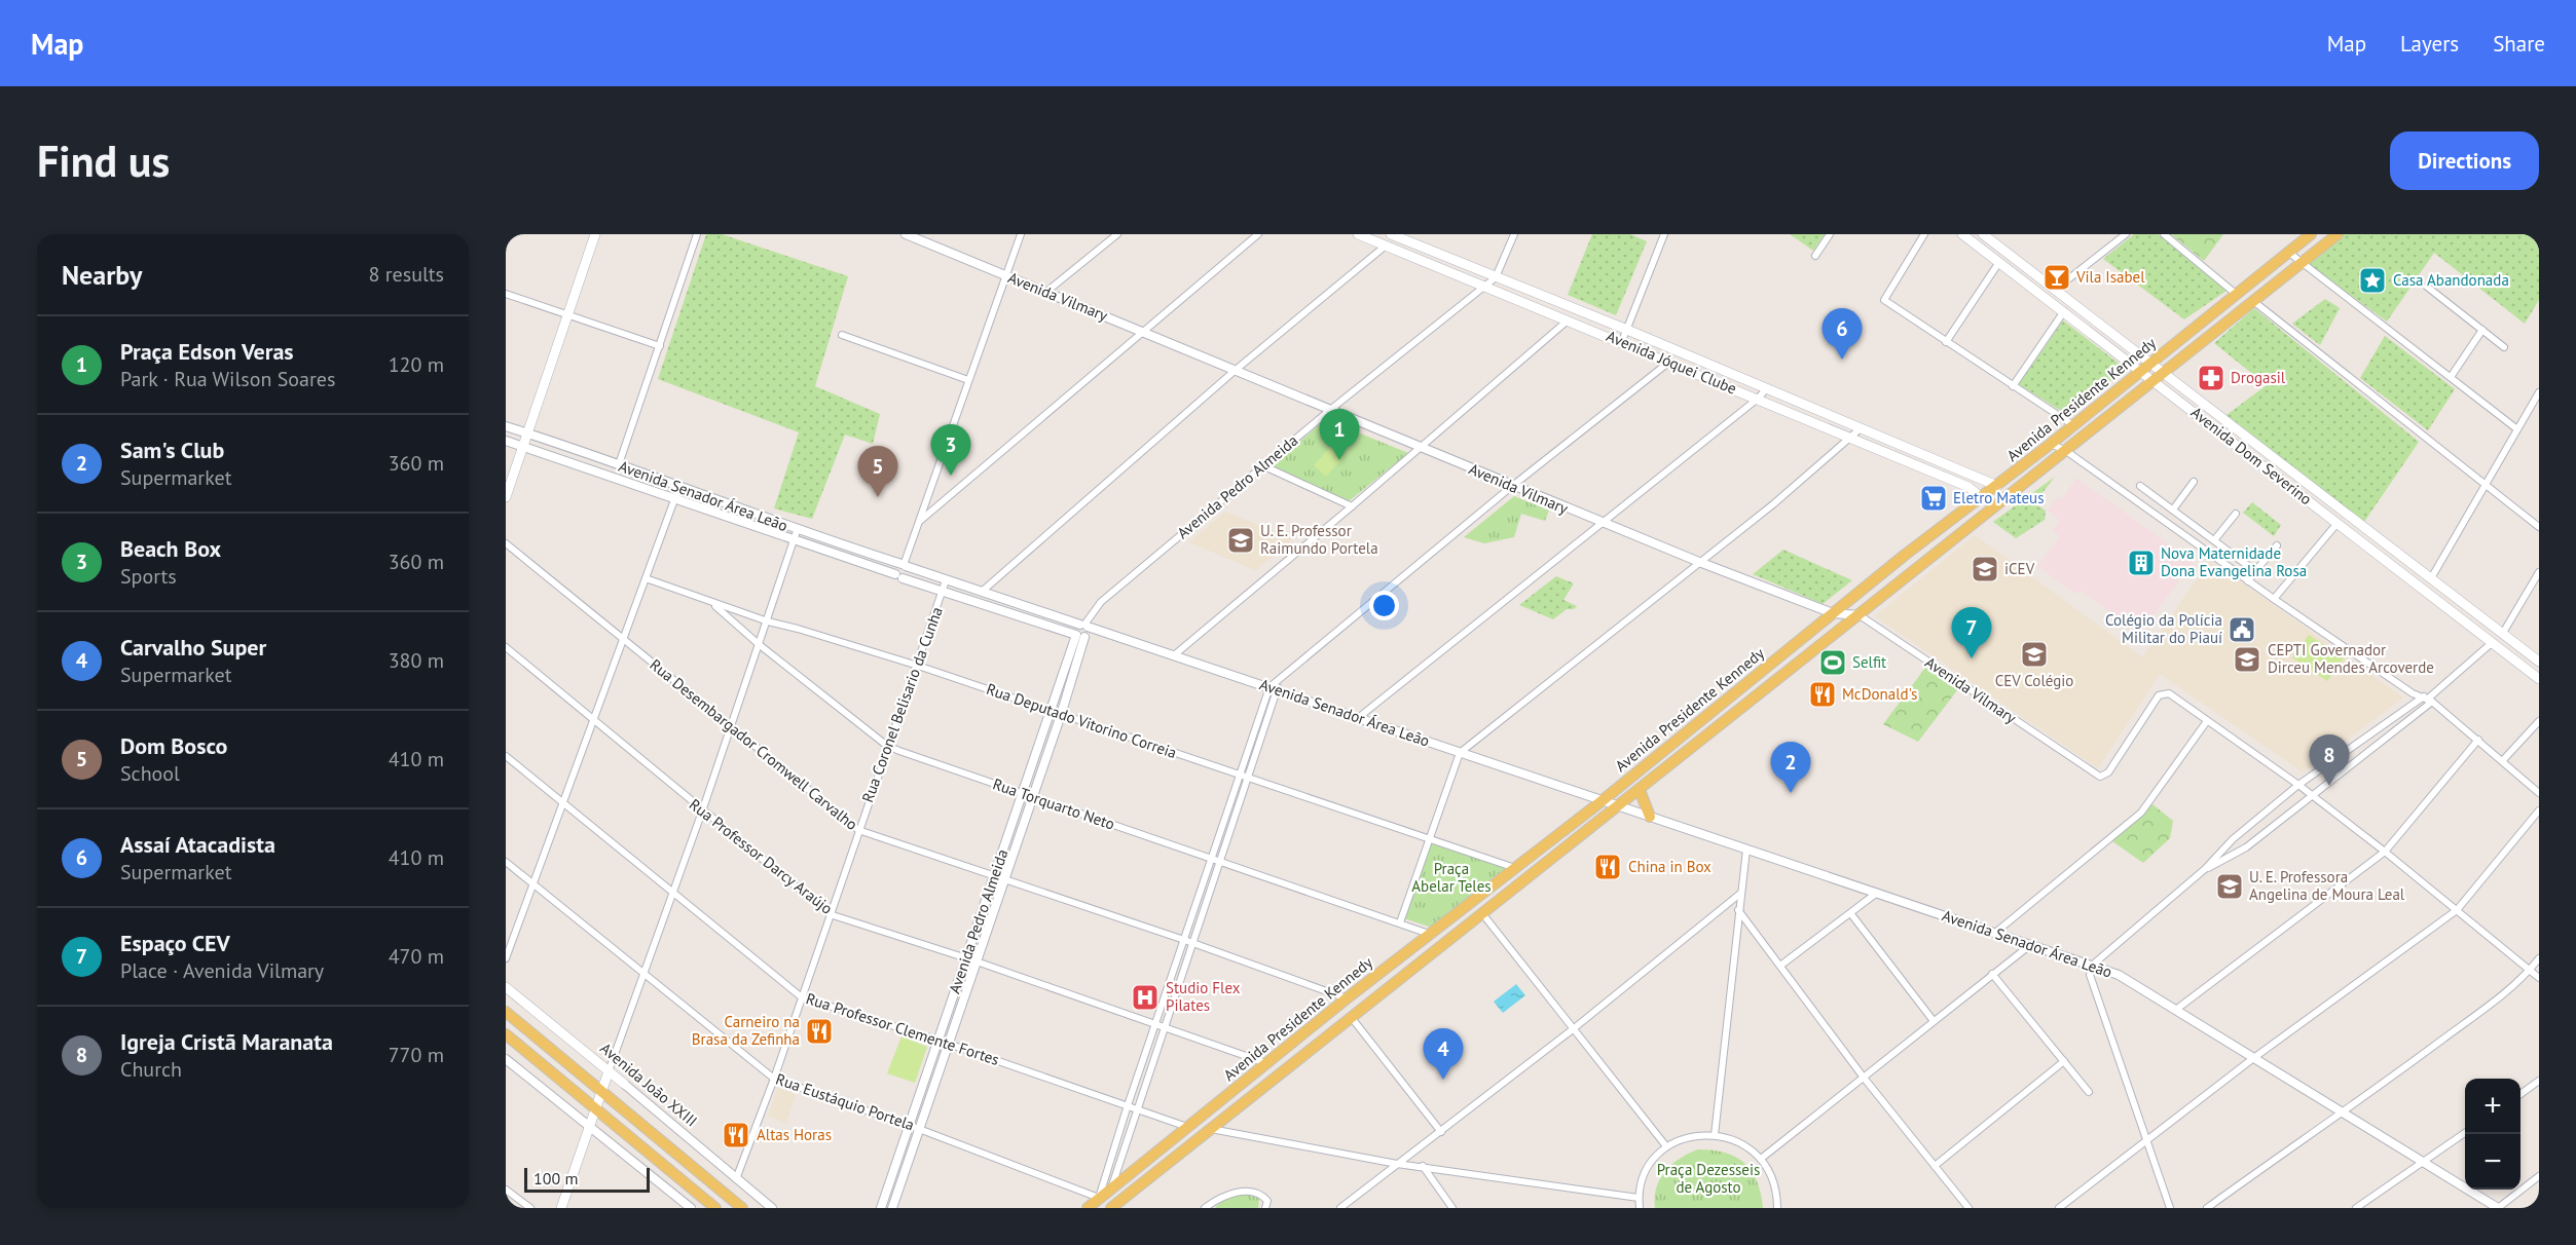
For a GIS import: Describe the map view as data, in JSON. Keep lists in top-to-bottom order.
{
  "streets": {
    "main road": [
      "Avenida Jóquei Clube",
      "Avenida Presidente Kennedy",
      "Avenida Dom Severino",
      "Avenida João XXIII"
    ],
    "street": [
      "Avenida Vilmary",
      "Avenida Pedro Almeida",
      "Avenida Senador Área Leão",
      "Rua Coronel Belisario da Cunha",
      "Rua Deputado Vitorino Correia",
      "Rua Desembargador Cromwell Carvalho",
      "Rua Torquarto Neto",
      "Rua Professor Darcy Araújo",
      "Rua Professor Clemente Fortes",
      "Rua Eustáquio Portela"
    ]
  },
  "crossings": [
    ["Avenida Vilmary", "Avenida Presidente Kennedy"],
    ["Avenida Vilmary", "Avenida Pedro Almeida"],
    ["Avenida Jóquei Clube", "Avenida Presidente Kennedy"],
    ["Avenida Jóquei Clube", "Avenida Pedro Almeida"],
    ["Avenida Presidente Kennedy", "Avenida Dom Severino"],
    ["Avenida Presidente Kennedy", "Avenida Senador Área Leão"],
    ["Avenida Presidente Kennedy", "Rua Deputado Vitorino Correia"],
    ["Avenida Presidente Kennedy", "Rua Desembargador Cromwell Carvalho"],
    ["Avenida Presidente Kennedy", "Rua Torquarto Neto"],
    ["Avenida Presidente Kennedy", "Rua Professor Darcy Araújo"],
    ["Avenida Presidente Kennedy", "Rua Professor Clemente Fortes"],
    ["Avenida Presidente Kennedy", "Rua Eustáquio Portela"],
    ["Avenida Pedro Almeida", "Avenida Senador Área Leão"],
    ["Avenida Pedro Almeida", "Rua Deputado Vitorino Correia"],
    ["Avenida Pedro Almeida", "Rua Desembargador Cromwell Carvalho"],
    ["Avenida Pedro Almeida", "Rua Torquarto Neto"],
    ["Avenida Pedro Almeida", "Rua Professor Darcy Araújo"],
    ["Avenida Pedro Almeida", "Rua Professor Clemente Fortes"],
    ["Avenida Pedro Almeida", "Rua Eustáquio Portela"],
    ["Avenida Senador Área Leão", "Rua Coronel Belisario da Cunha"],
    ["Rua Coronel Belisario da Cunha", "Rua Deputado Vitorino Correia"],
    ["Rua Coronel Belisario da Cunha", "Rua Desembargador Cromwell Carvalho"],
    ["Rua Coronel Belisario da Cunha", "Rua Torquarto Neto"],
    ["Rua Coronel Belisario da Cunha", "Rua Professor Darcy Araújo"],
    ["Rua Coronel Belisario da Cunha", "Rua Professor Clemente Fortes"],
    ["Rua Coronel Belisario da Cunha", "Avenida João XXIII"],
    ["Rua Coronel Belisario da Cunha", "Rua Eustáquio Portela"],
    ["Rua Deputado Vitorino Correia", "Rua Torquarto Neto"]
  ],
  "parks": ["Praça Abelar Teles", "Praça Dezesseis de Agosto"],
  "places": {
    "bar": ["Vila Isabel"],
    "place": ["Casa Abandonada"],
    "pharmacy": ["Drogasil"],
    "supermarket": ["Eletro Mateus"],
    "school or university": [
      "U. E. Professor Raimundo Portela",
      "iCEV",
      "CEV Colégio",
      "CEPTI Governador Dirceu Mendes Arcoverde",
      "U. E. Professora Angelina de Moura Leal"
    ],
    "building": ["Nova Maternidade Dona Evangelina Rosa"],
    "public building": ["Colégio da Polícia Militar do Piauí"],
    "sports": ["Selfit"],
    "restaurant": [
      "McDonald's",
      "China in Box",
      "Carneiro na Brasa da Zefinha",
      "Altas Horas"
    ],
    "hospital": ["Studio Flex Pilates"]
  },
  "scale_bar": "100 m",
  "page": {
    "header": "Map",
    "nav": ["Map", "Layers", "Share"],
    "buttons": "Directions",
    "title": "Find us",
    "heading": ["Nearby", "8 results"],
    "pins": [
      "6",
      "1",
      "3",
      "5",
      "7",
      "8",
      "2",
      "4"
    ],
    "list": [
      {
        "mark": "1",
        "name": "Praça Edson Veras",
        "note": "Park · Rua Wilson Soares",
        "value": "120 m"
      },
      {
        "mark": "2",
        "name": "Sam's Club",
        "note": "Supermarket",
        "value": "360 m"
      },
      {
        "mark": "3",
        "name": "Beach Box",
        "note": "Sports",
        "value": "360 m"
      },
      {
        "mark": "4",
        "name": "Carvalho Super",
        "note": "Supermarket",
        "value": "380 m"
      },
      {
        "mark": "5",
        "name": "Dom Bosco",
        "note": "School",
        "value": "410 m"
      },
      {
        "mark": "6",
        "name": "Assaí Atacadista",
        "note": "Supermarket",
        "value": "410 m"
      },
      {
        "mark": "7",
        "name": "Espaço CEV",
        "note": "Place · Avenida Vilmary",
        "value": "470 m"
      },
      {
        "mark": "8",
        "name": "Igreja Cristã Maranata",
        "note": "Church",
        "value": "770 m"
      }
    ],
    "map_buttons": ["+", "−"],
    "scale": "100 m"
  }
}
